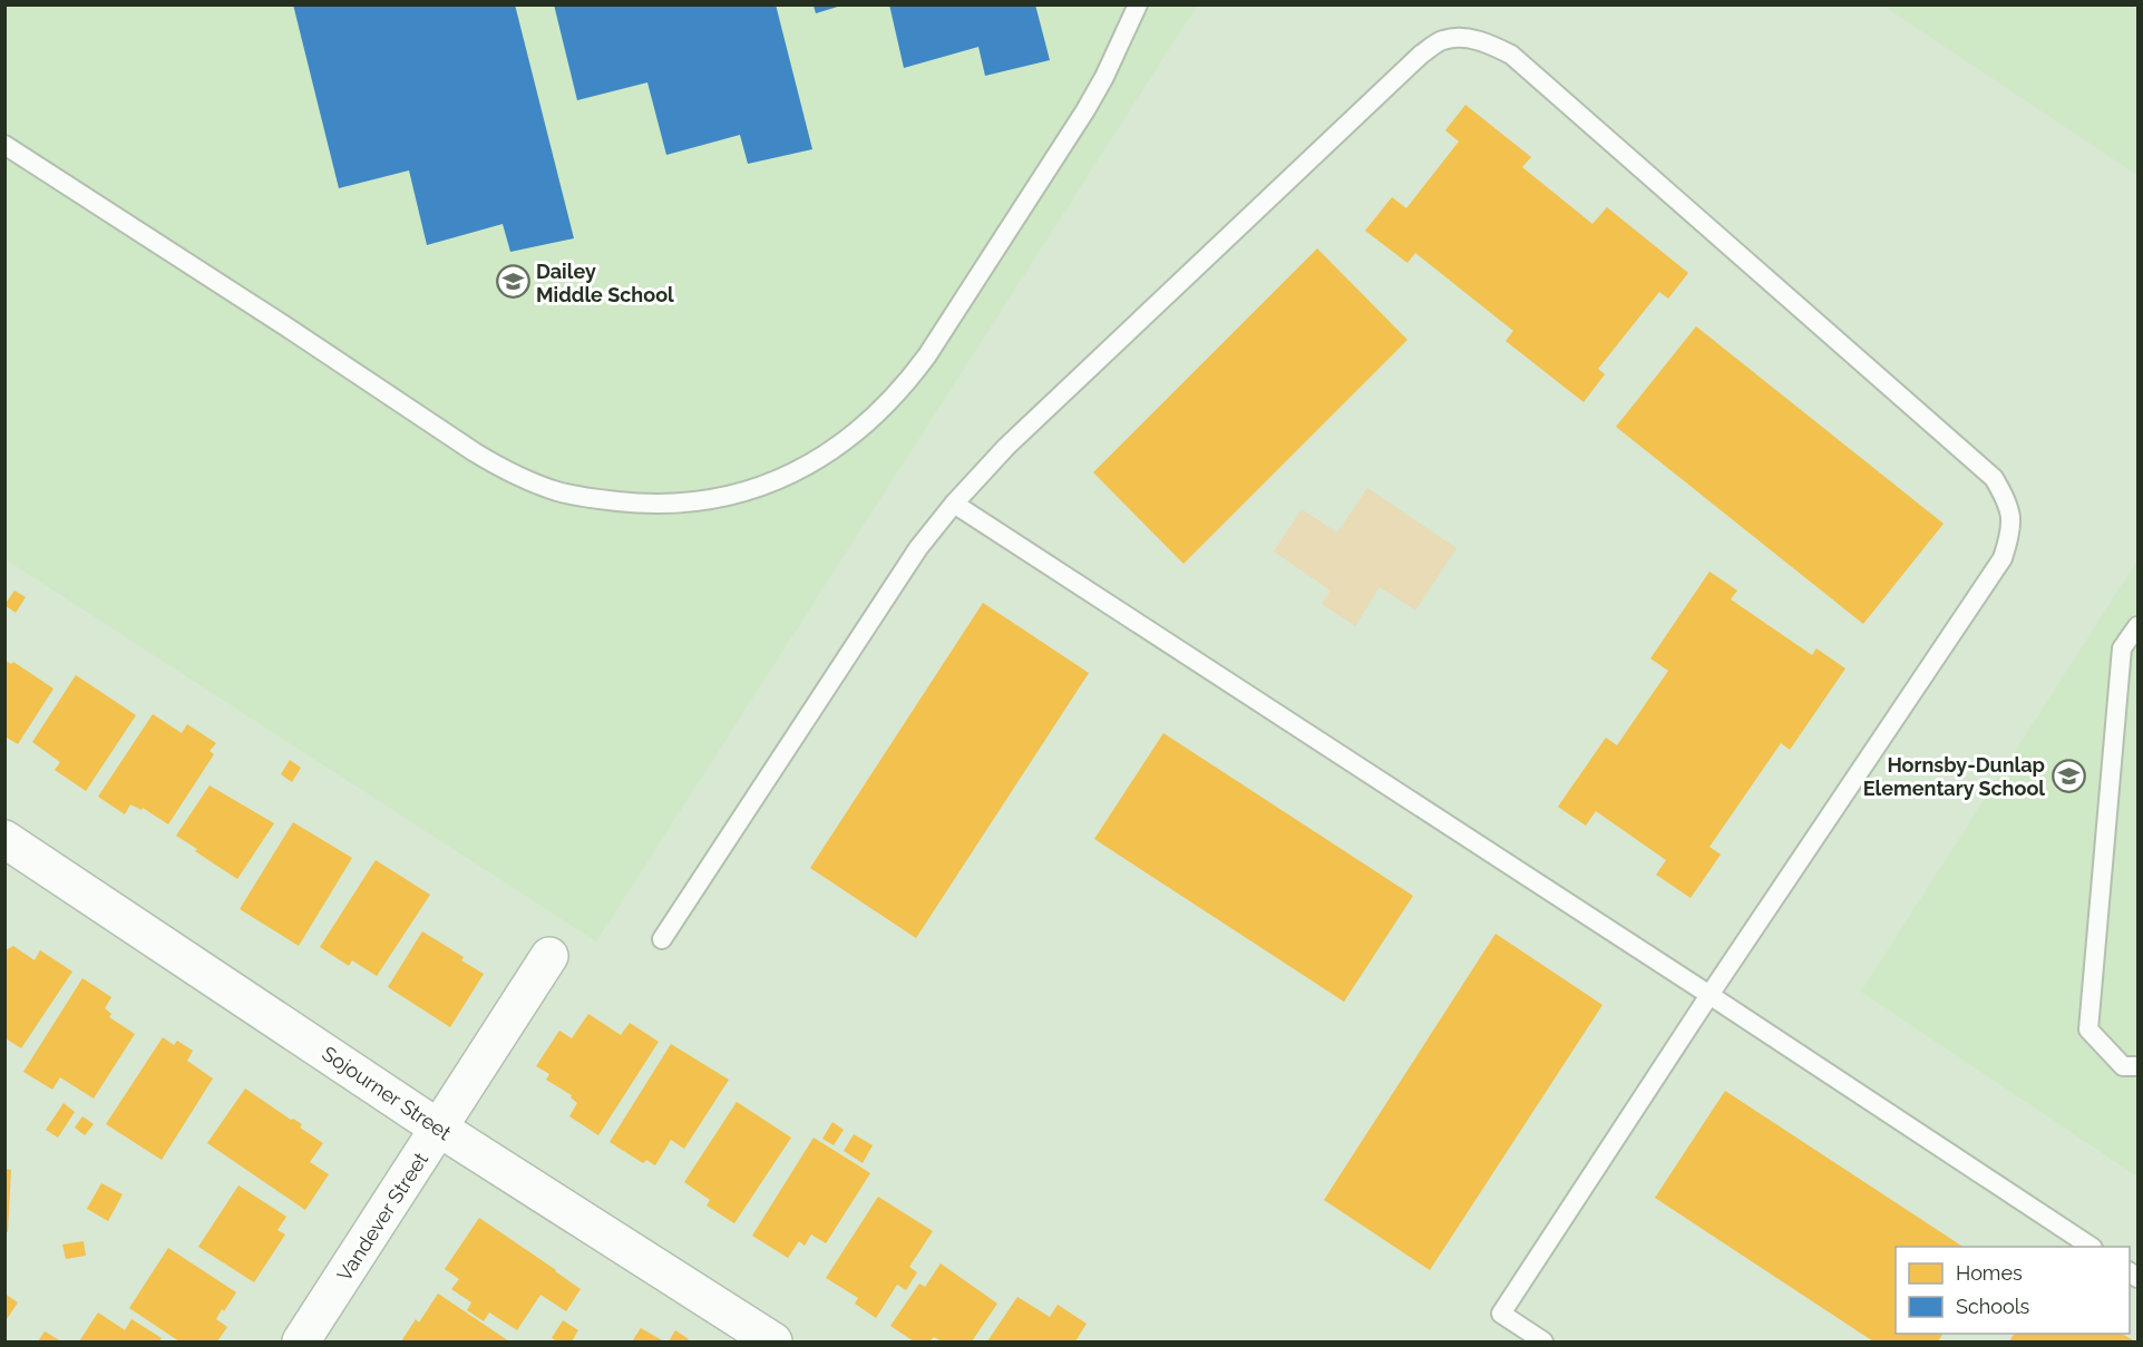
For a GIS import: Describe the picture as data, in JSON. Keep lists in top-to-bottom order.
{
  "streets": {
    "street": ["Sojourner Street", "Vandever Street"]
  },
  "crossings": [
    ["Sojourner Street", "Vandever Street"]
  ],
  "places": {
    "school or university": ["Dailey Middle School", "Hornsby-Dunlap Elementary School"]
  },
  "legend": ["Homes", "Schools"]
}
